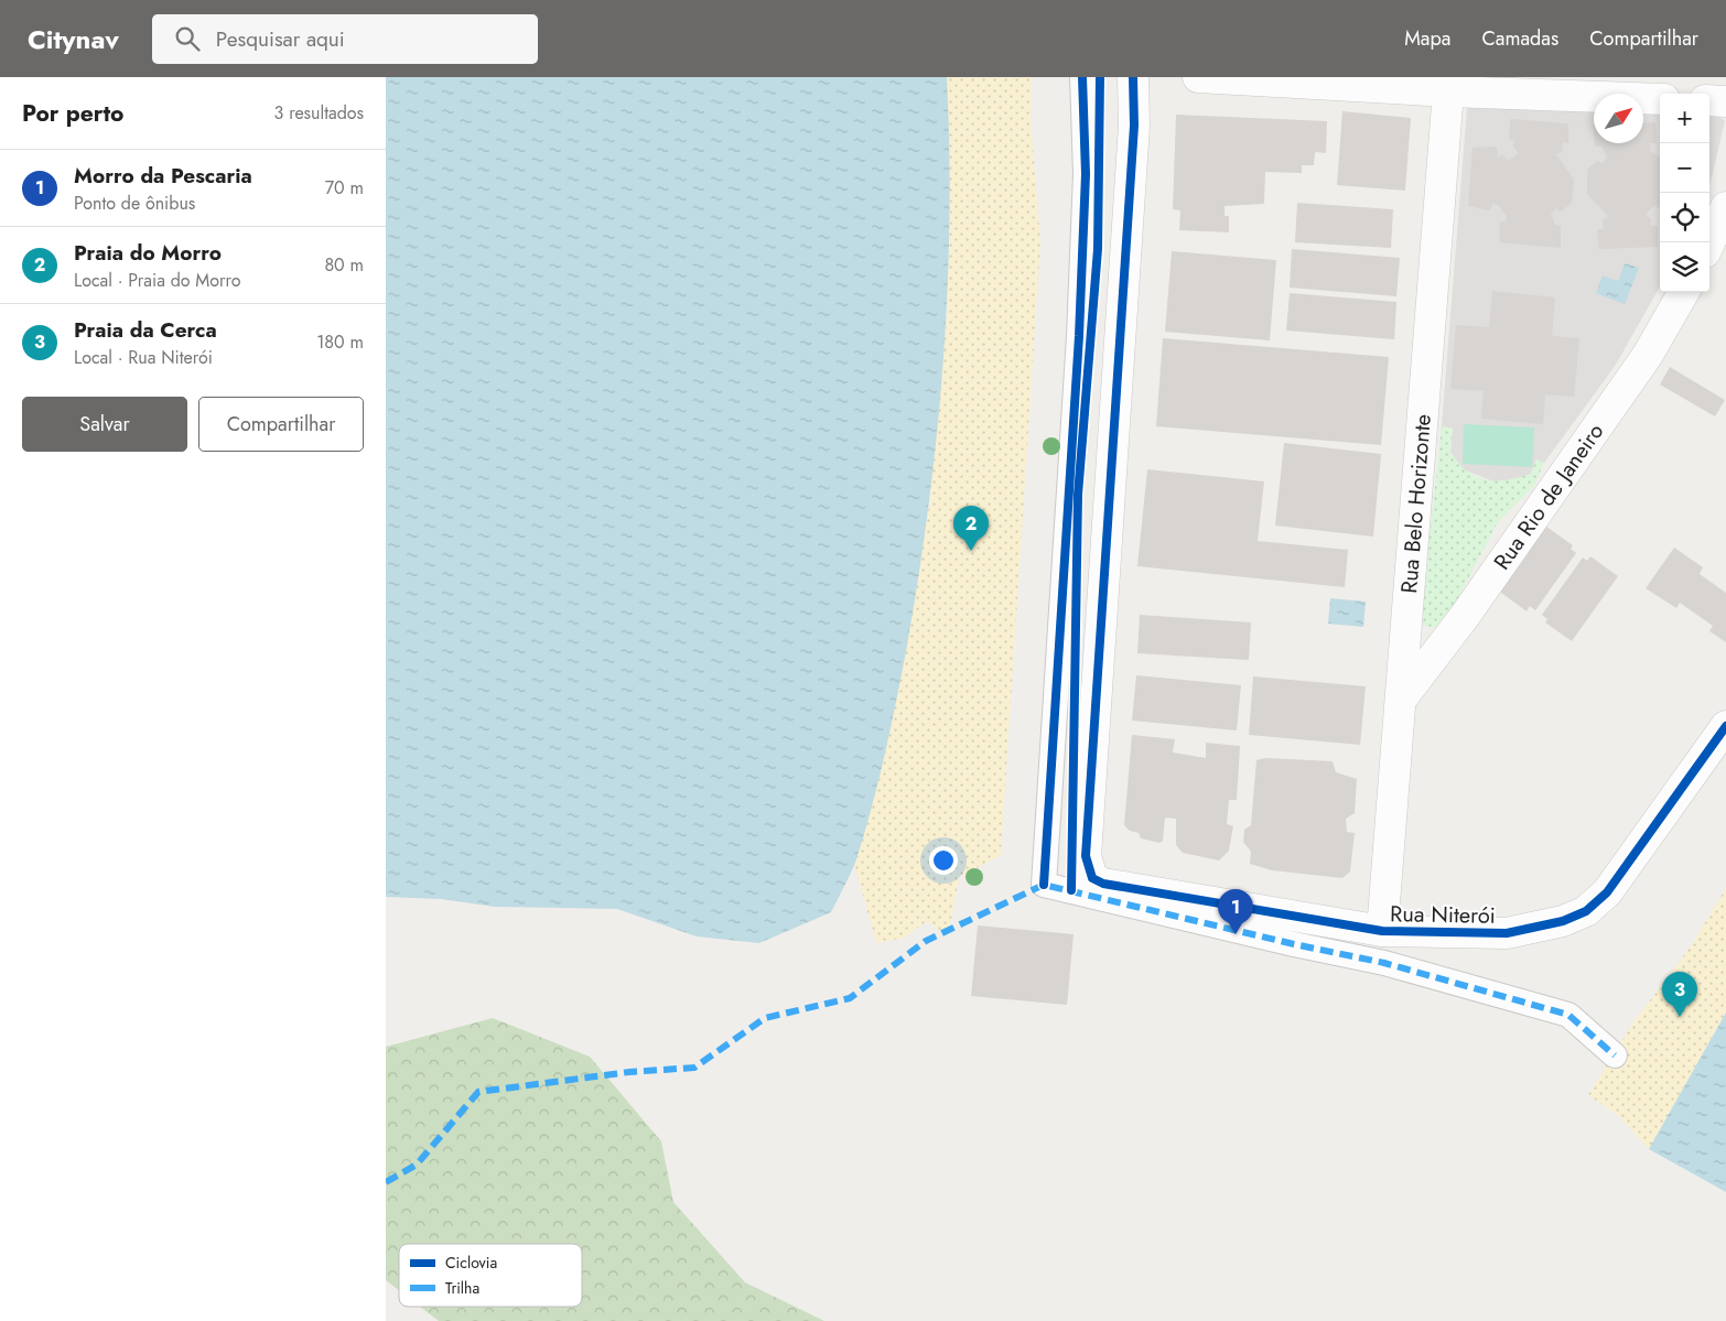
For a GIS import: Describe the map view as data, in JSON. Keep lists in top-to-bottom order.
{
  "streets": {
    "street": ["Rua Rio de Janeiro", "Rua Belo Horizonte", "Rua Niterói"]
  },
  "crossings": [
    ["Rua Rio de Janeiro", "Rua Belo Horizonte"],
    ["Rua Belo Horizonte", "Rua Niterói"]
  ],
  "legend": ["Ciclovia", "Trilha"],
  "north": "top right",
  "page": {
    "header": "Citynav",
    "search": "Pesquisar aqui",
    "nav": ["Mapa", "Camadas", "Compartilhar"],
    "heading": ["Por perto", "3 resultados"],
    "map_buttons": ["+", "−"],
    "list": [
      {
        "mark": "1",
        "name": "Morro da Pescaria",
        "note": "Ponto de ônibus",
        "value": "70 m"
      },
      {
        "mark": "2",
        "name": "Praia do Morro",
        "note": "Local · Praia do Morro",
        "value": "80 m"
      },
      {
        "mark": "3",
        "name": "Praia da Cerca",
        "note": "Local · Rua Niterói",
        "value": "180 m"
      }
    ],
    "buttons": ["Salvar", "Compartilhar"],
    "pins": ["2", "1", "3"]
  }
}
